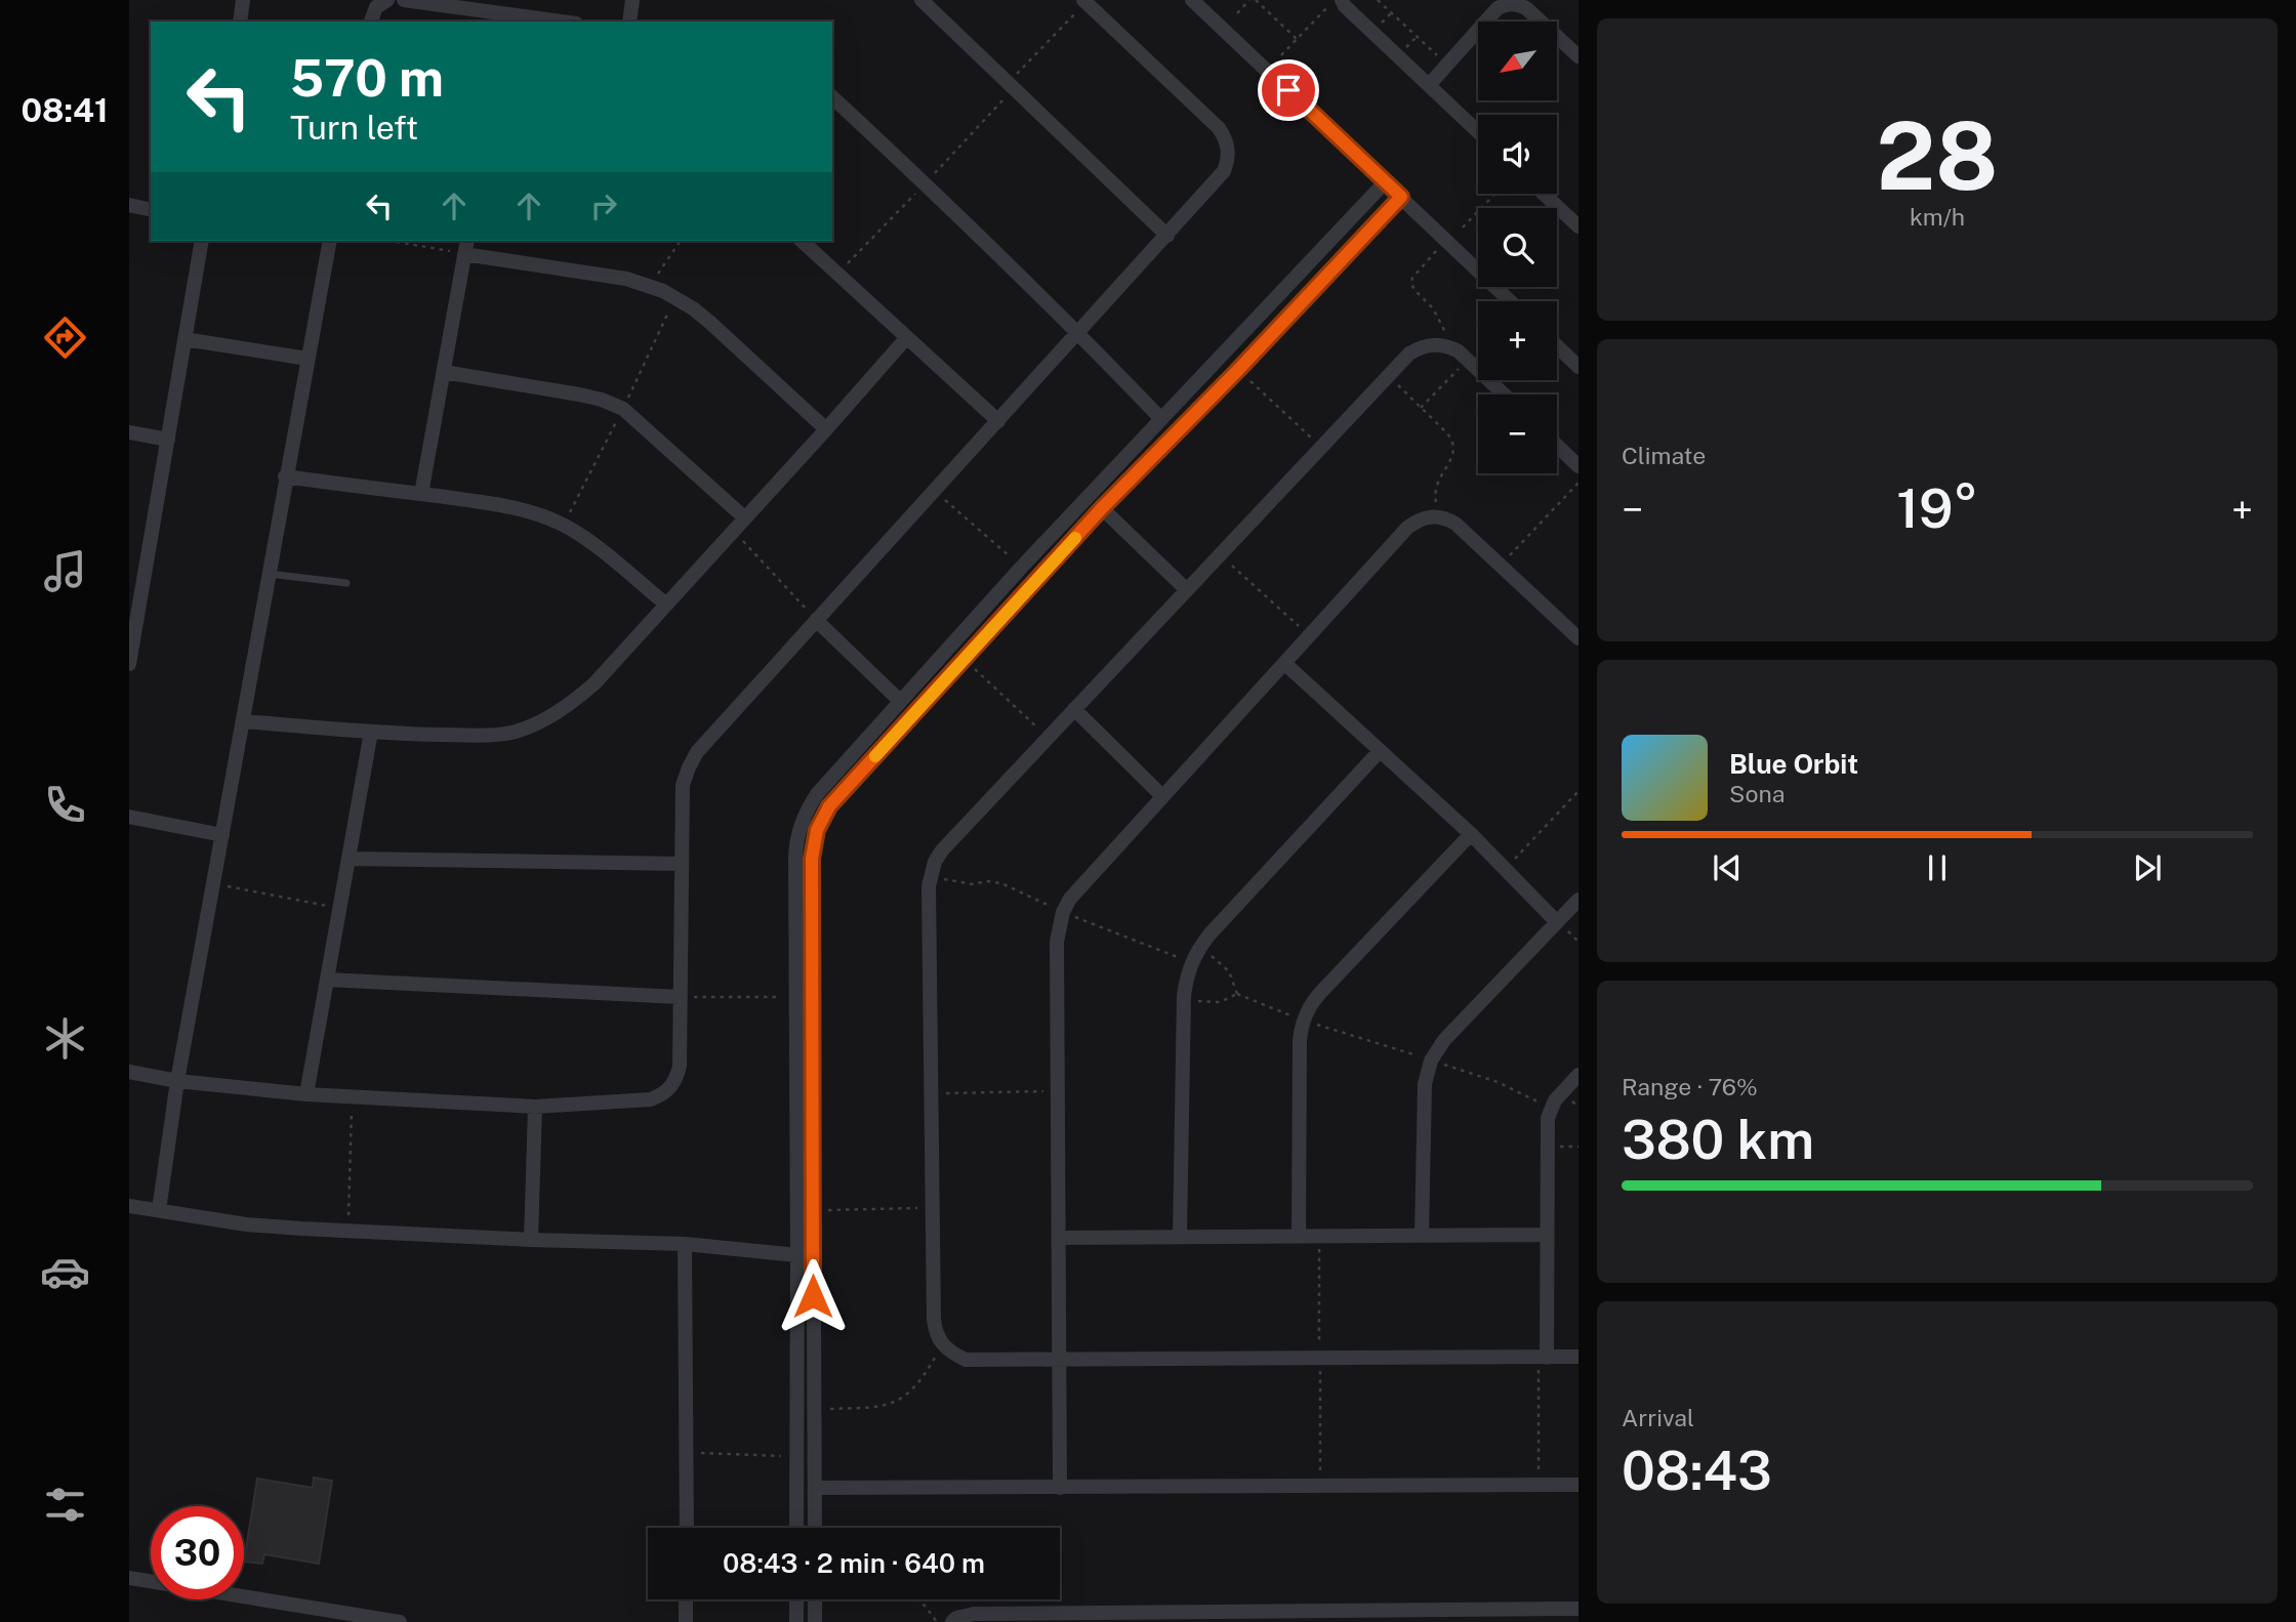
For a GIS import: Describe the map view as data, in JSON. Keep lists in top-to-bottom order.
{
  "north": "bottom left",
  "page": {
    "tabs": "08:41",
    "tile": [
      ["28", "km/h"],
      "Climate",
      ["Range · 76%", "380 km"],
      ["Arrival", "08:43"]
    ],
    "map_buttons": ["+", "−"],
    "turn": ["570 m", "Turn left"],
    "heat": ["−", "19°", "+"],
    "song": ["Blue Orbit", "Sona"],
    "limit": "30",
    "trip": "08:43 · 2 min · 640 m"
  }
}
